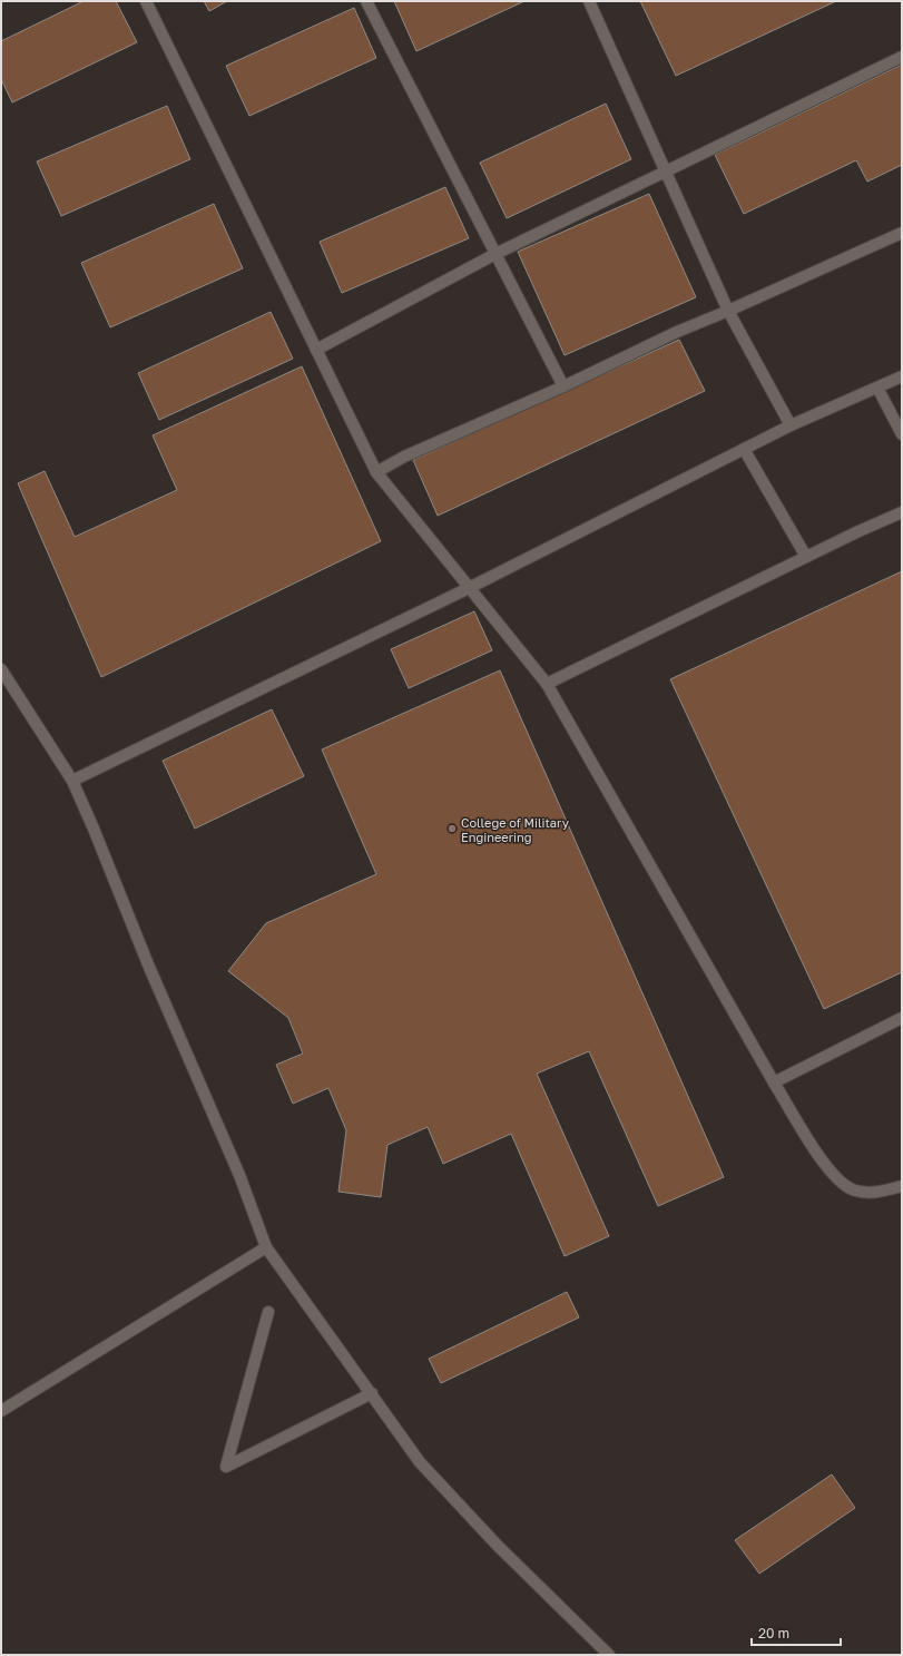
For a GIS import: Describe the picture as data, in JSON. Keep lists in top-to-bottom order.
{
  "places": ["College of Military Engineering"],
  "scale_bar": "20 m"
}
